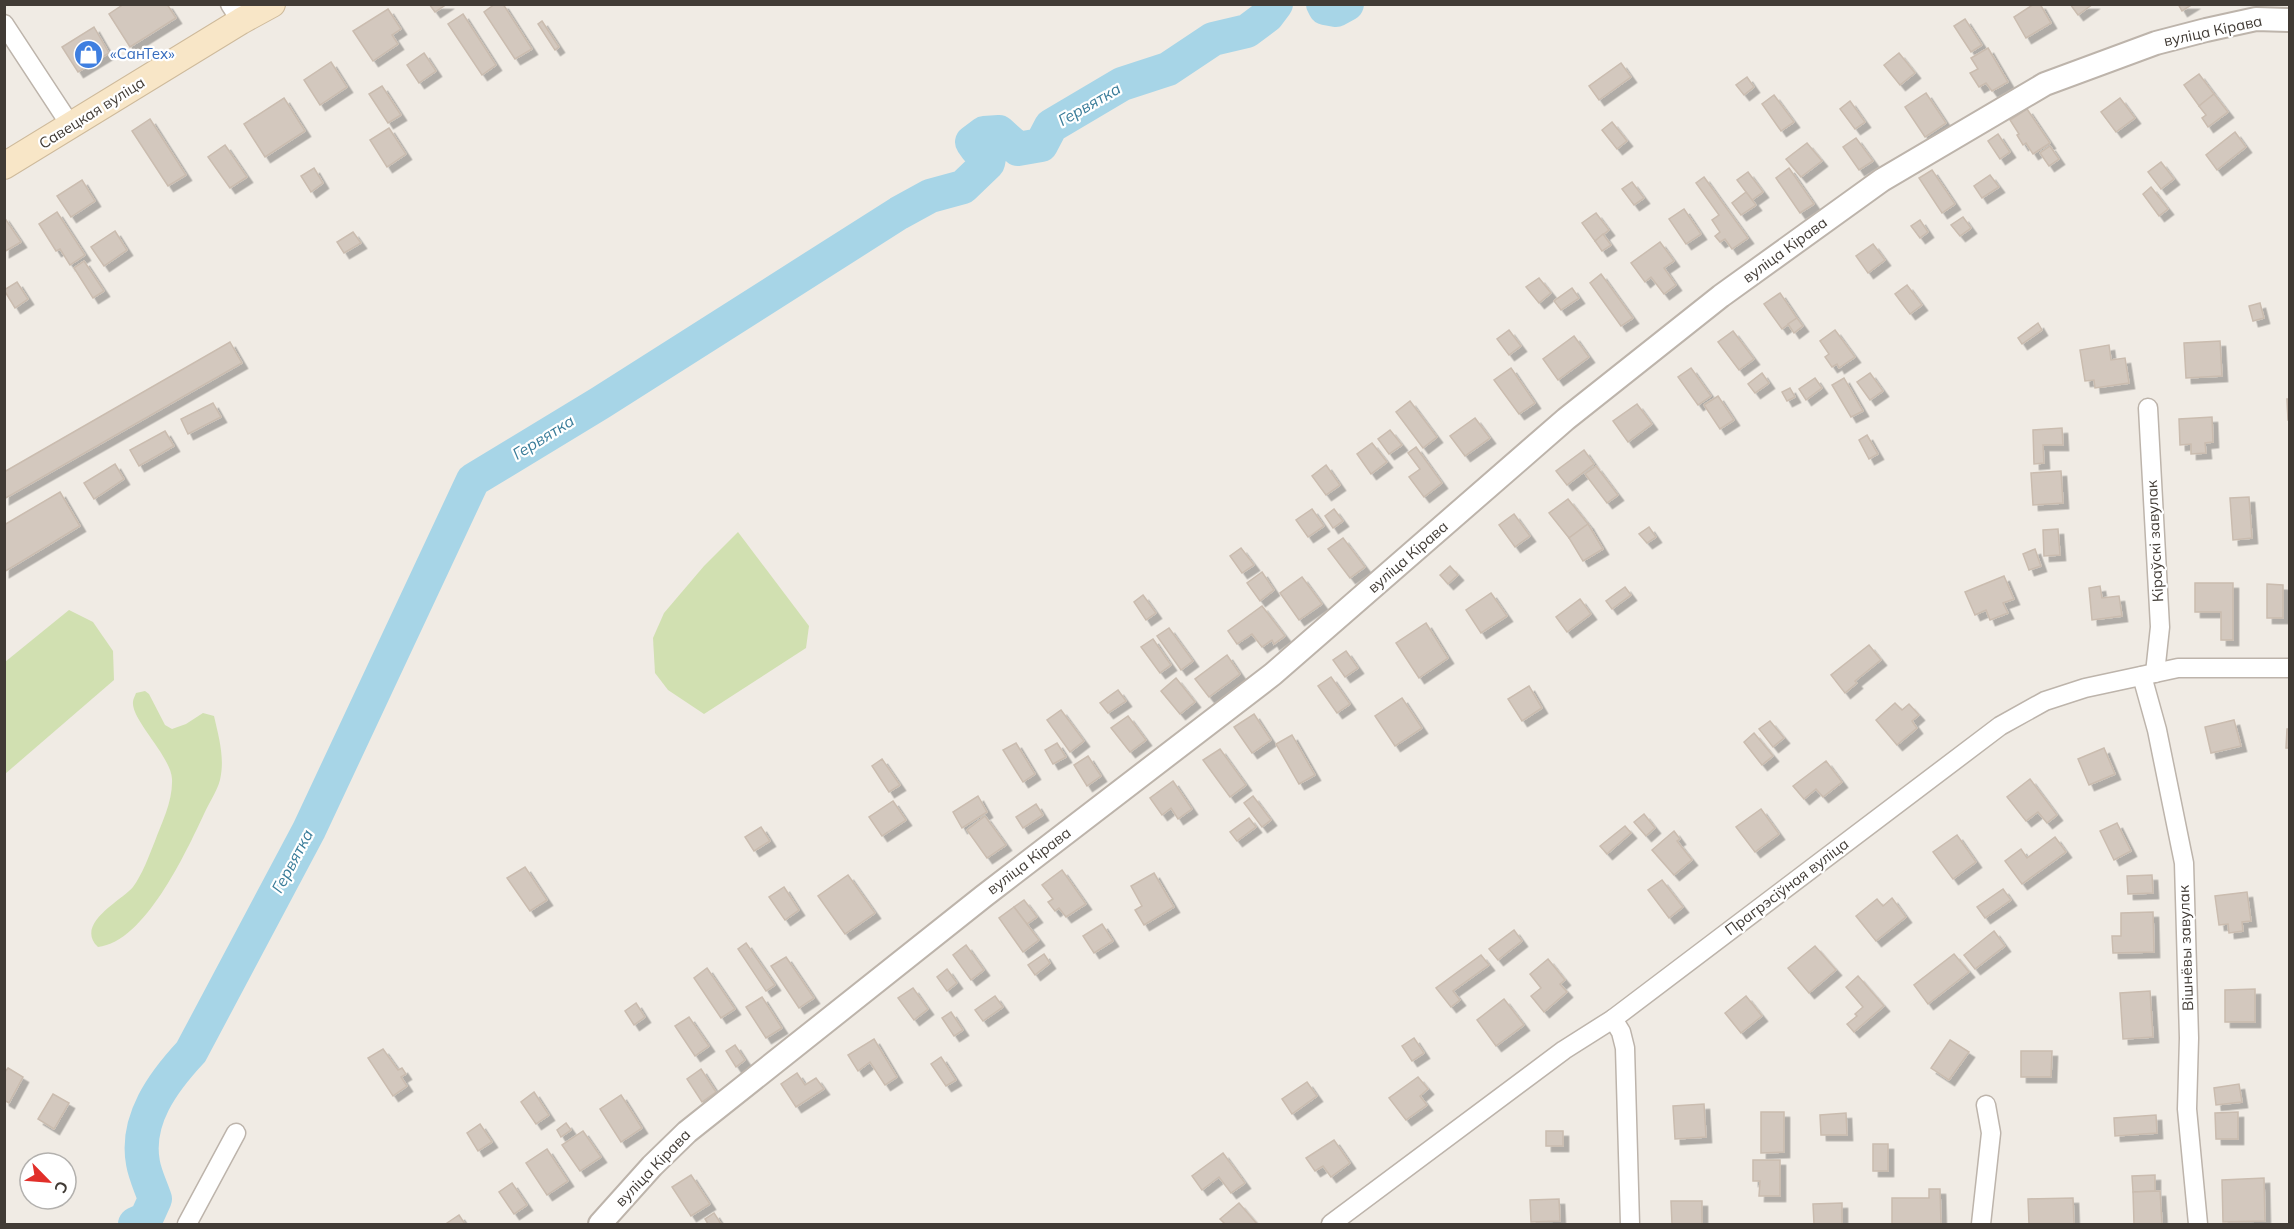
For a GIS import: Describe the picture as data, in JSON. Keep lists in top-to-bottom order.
{
  "streets": {
    "main road": ["Савецкая вуліца"],
    "street": [
      "вуліца Кірава",
      "Кіраўскі завулак",
      "Прагрэсіўная вуліца",
      "Вішнёвы завулак"
    ]
  },
  "crossings": [
    ["Кіраўскі завулак", "Прагрэсіўная вуліца"],
    ["Кіраўскі завулак", "Вішнёвы завулак"],
    ["Прагрэсіўная вуліца", "Вішнёвы завулак"]
  ],
  "water": ["Гервятка"],
  "places": {
    "shop": ["«СанТех»"]
  },
  "north": "bottom right"
}
